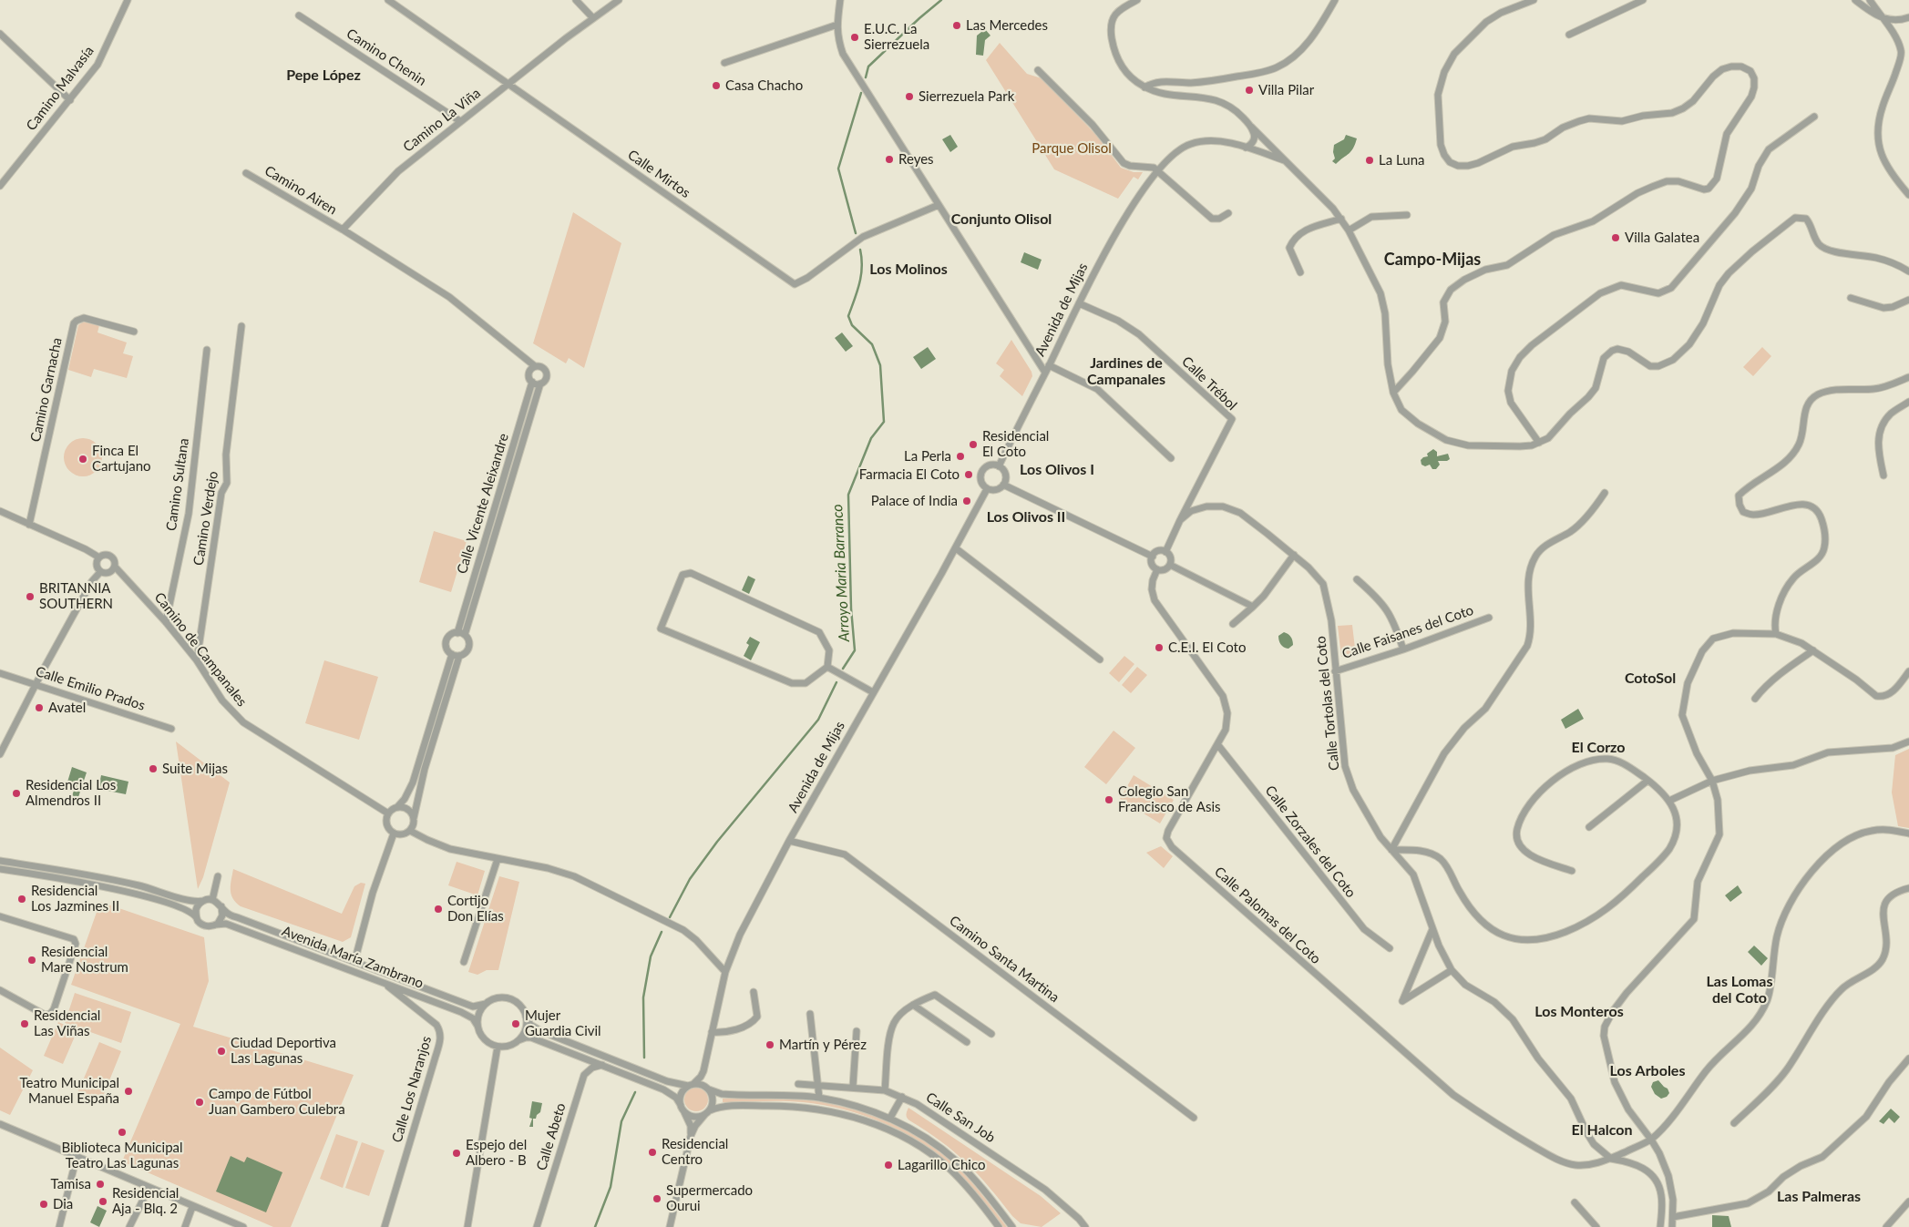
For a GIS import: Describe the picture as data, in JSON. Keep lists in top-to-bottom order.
{
  "streets": {
    "street": [
      "Camino Chenin",
      "Camino Malvasía",
      "Camino La Viña",
      "Calle Mirtos",
      "Camino Airen",
      "Avenida de Mijas",
      "Calle Trébol",
      "Camino Garnacha",
      "Camino Sultana",
      "Calle Vicente Aleixandre",
      "Camino Verdejo",
      "Calle Faisanes del Coto",
      "Camino de Campanales",
      "Calle Emilio Prados",
      "Calle Tortolas del Coto",
      "Calle Zorzales del Coto",
      "Calle Palomas del Coto",
      "Avenida María Zambrano",
      "Camino Santa Martina",
      "Calle Los Naranjos",
      "Calle San Job",
      "Calle Abeto"
    ]
  },
  "crossings": [
    ["Camino Chenin", "Camino La Viña"],
    ["Camino La Viña", "Calle Mirtos"],
    ["Camino La Viña", "Camino Airen"],
    ["Camino Airen", "Calle Vicente Aleixandre"],
    ["Avenida de Mijas", "Calle Trébol"],
    ["Avenida de Mijas", "Camino Santa Martina"],
    ["Calle Trébol", "Calle Tortolas del Coto"],
    ["Camino Sultana", "Camino de Campanales"],
    ["Calle Vicente Aleixandre", "Camino de Campanales"],
    ["Camino Verdejo", "Camino de Campanales"],
    ["Calle Faisanes del Coto", "Calle Tortolas del Coto"],
    ["Calle Tortolas del Coto", "Calle Palomas del Coto"],
    ["Calle Zorzales del Coto", "Calle Palomas del Coto"],
    ["Avenida María Zambrano", "Calle Los Naranjos"]
  ],
  "districts": [
    "Pepe López",
    "Conjunto Olisol",
    "Campo-Mijas",
    "Los Molinos",
    "Jardines de Campanales",
    "Los Olivos I",
    "Los Olivos II",
    "CotoSol",
    "El Corzo",
    "Las Lomas del Coto",
    "Los Monteros",
    "Los Arboles",
    "El Halcon",
    "Las Palmeras"
  ],
  "water": ["Arroyo Maria Barranco"],
  "parks": ["Parque Olisol"],
  "places": [
    "Las Mercedes",
    "E.U.C. La Sierrezuela",
    "Casa Chacho",
    "Villa Pilar",
    "Sierrezuela Park",
    "Reyes",
    "La Luna",
    "Villa Galatea",
    "Residencial El Coto",
    "La Perla",
    "Finca El Cartujano",
    "Farmacia El Coto",
    "Palace of India",
    "BRITANNIA SOUTHERN",
    "C.E.I. El Coto",
    "Avatel",
    "Suite Mijas",
    "Residencial Los Almendros II",
    "Colegio San Francisco de Asis",
    "Residencial Los Jazmines II",
    "Cortijo Don Elías",
    "Residencial Mare Nostrum",
    "Residencial Las Viñas",
    "Mujer Guardia Civil",
    "Martín y Pérez",
    "Ciudad Deportiva Las Lagunas",
    "Teatro Municipal Manuel España",
    "Campo de Fútbol Juan Gambero Culebra",
    "Biblioteca Municipal Teatro Las Lagunas",
    "Residencial Centro",
    "Espejo del Albero - B",
    "Lagarillo Chico",
    "Tamisa",
    "Supermercado Ourui",
    "Residencial Aja - Blq. 2",
    "Dia"
  ]
}
